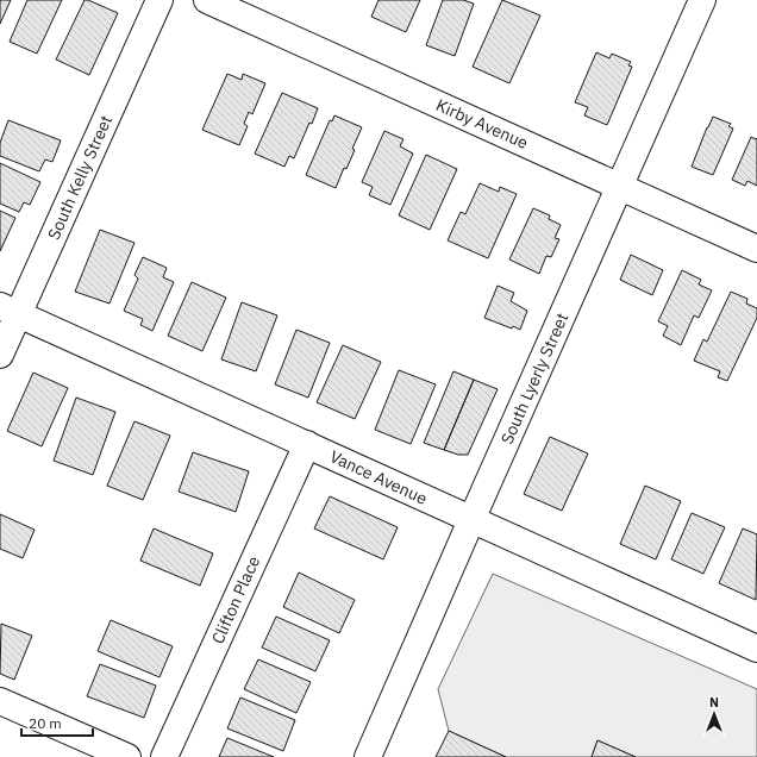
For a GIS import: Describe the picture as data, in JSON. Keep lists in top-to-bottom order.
{
  "streets": {
    "street": [
      "Kirby Avenue",
      "South Kelly Street",
      "South Lyerly Street",
      "Vance Avenue",
      "Clifton Place"
    ]
  },
  "crossings": [
    ["Kirby Avenue", "South Lyerly Street"],
    ["South Kelly Street", "Vance Avenue"],
    ["South Lyerly Street", "Vance Avenue"],
    ["Vance Avenue", "Clifton Place"]
  ],
  "scale_bar": "20 m",
  "north": "top"
}
